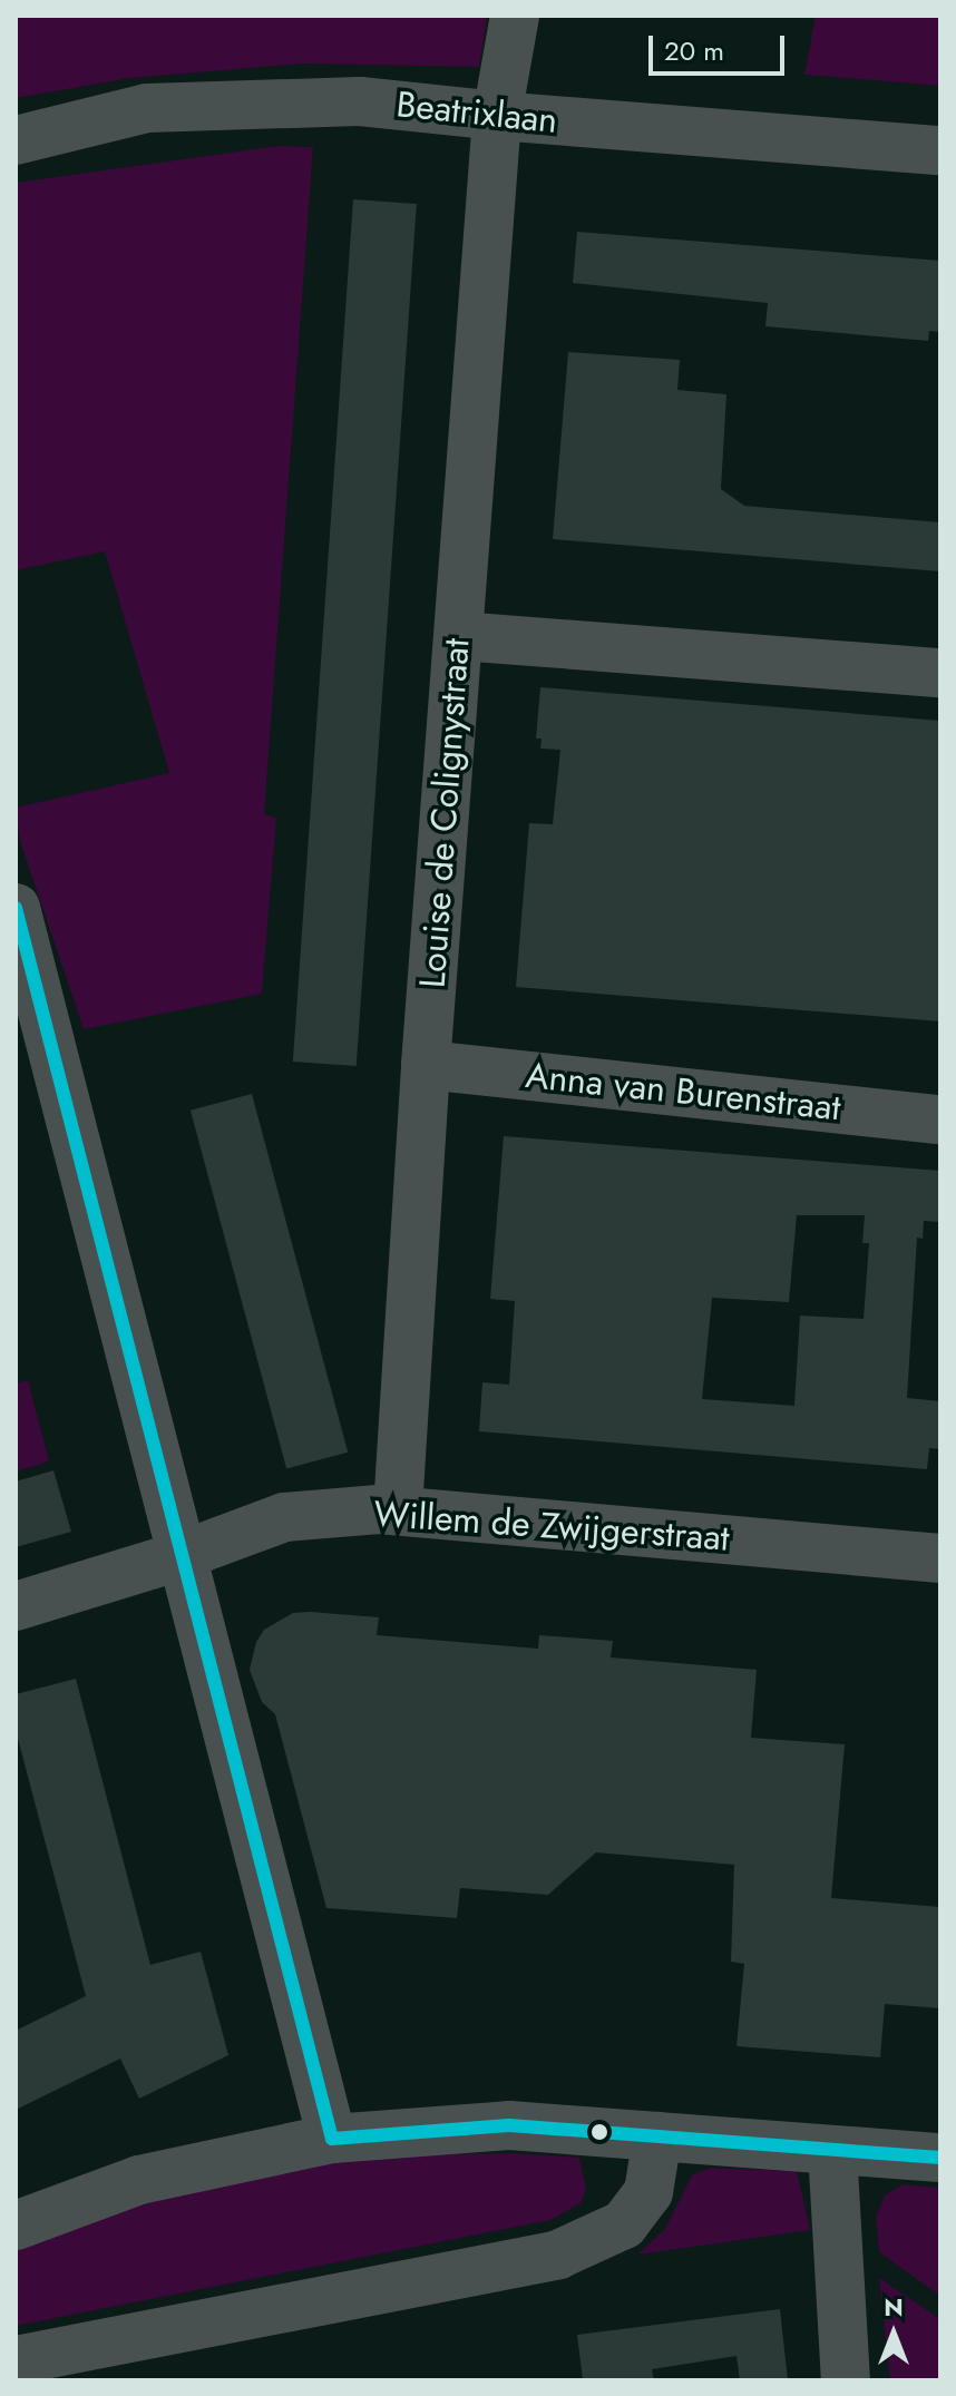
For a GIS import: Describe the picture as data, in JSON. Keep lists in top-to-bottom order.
{
  "streets": {
    "street": [
      "Beatrixlaan",
      "Louise de Colignystraat",
      "Anna van Burenstraat",
      "Willem de Zwijgerstraat"
    ]
  },
  "crossings": [
    ["Beatrixlaan", "Louise de Colignystraat"],
    ["Louise de Colignystraat", "Anna van Burenstraat"],
    ["Louise de Colignystraat", "Willem de Zwijgerstraat"]
  ],
  "scale_bar": "20 m",
  "north": "top"
}
